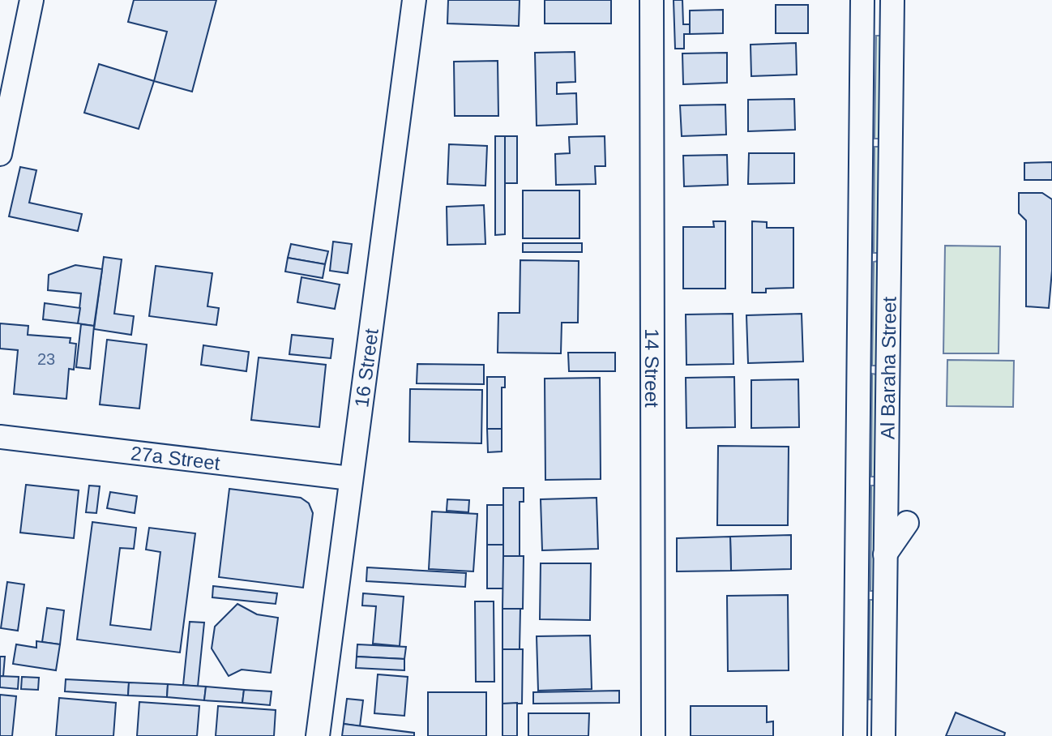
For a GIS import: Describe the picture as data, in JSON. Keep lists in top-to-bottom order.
{
  "streets": {
    "street": [
      "16 Street",
      "14 Street",
      "Al Baraha Street",
      "27a Street"
    ]
  },
  "crossings": [
    ["16 Street", "27a Street"]
  ],
  "house_numbers": ["23"]
}
